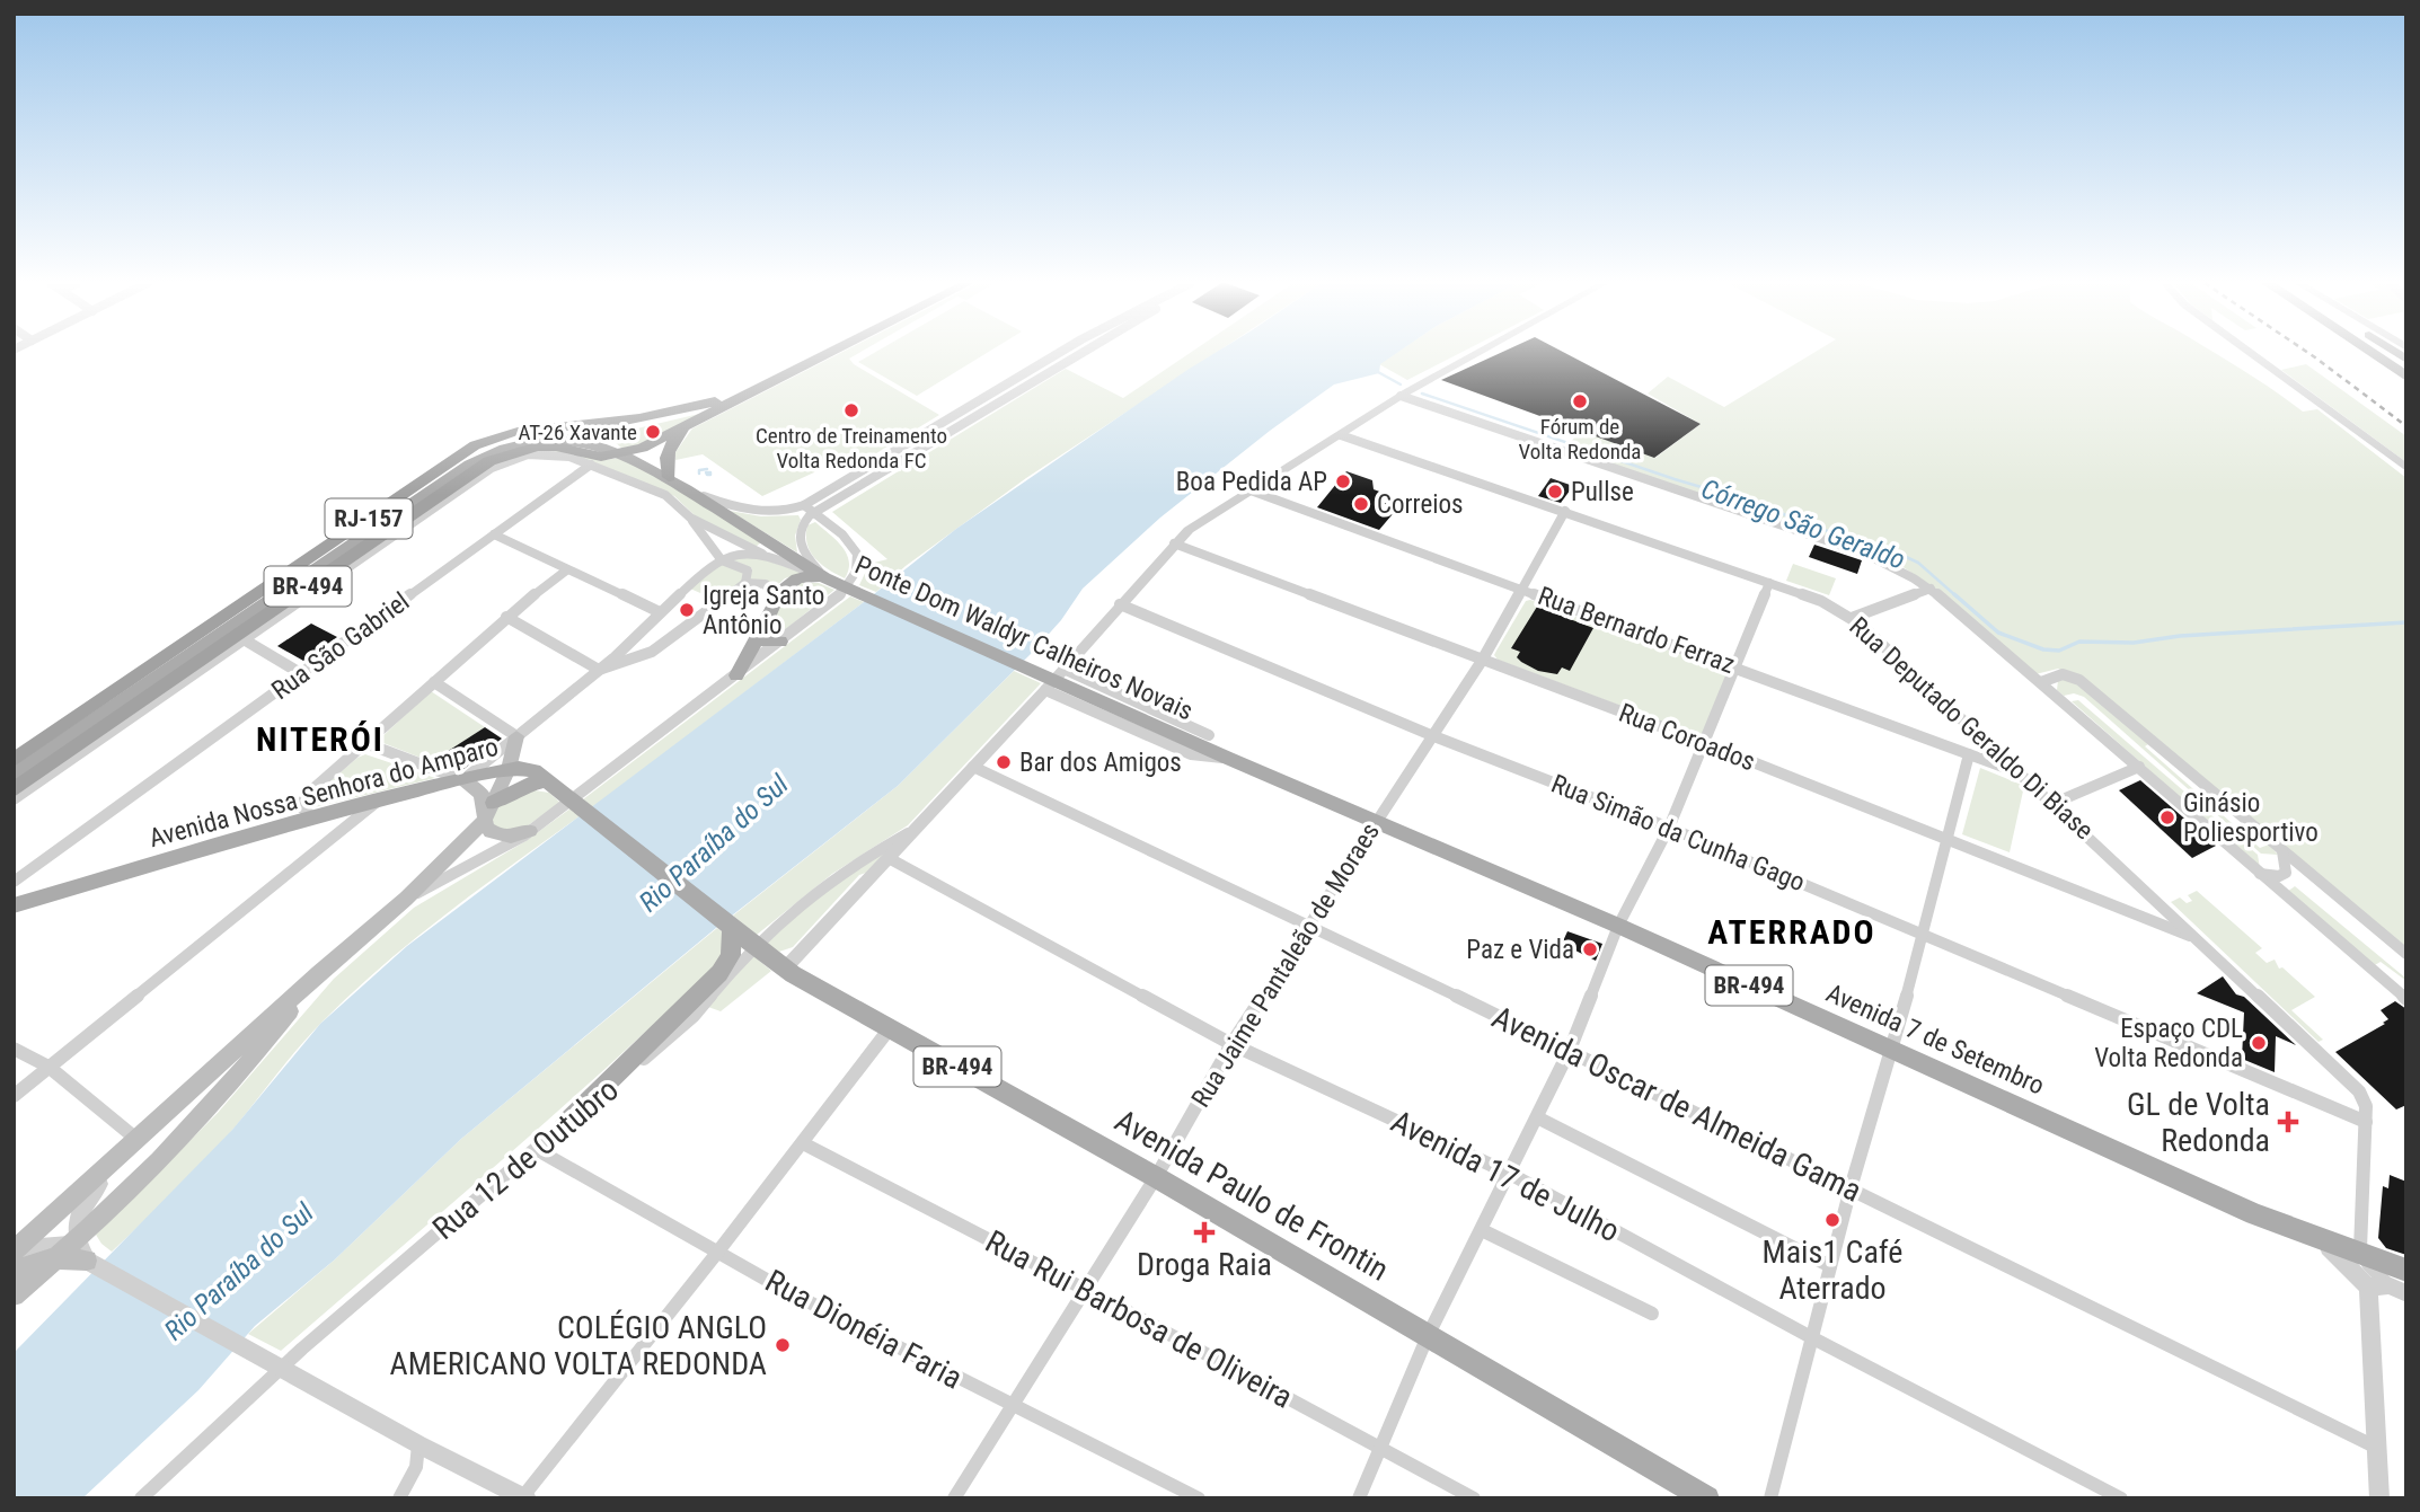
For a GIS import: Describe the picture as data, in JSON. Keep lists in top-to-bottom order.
{
  "streets": {
    "highway": ["RJ-157", "BR-494"],
    "main road": [
      "Ponte Dom Waldyr Calheiros Novais",
      "Avenida Nossa Senhora do Amparo",
      "Avenida 7 de Setembro",
      "Avenida Paulo de Frontin"
    ],
    "street": [
      "Rua Bernardo Ferraz",
      "Rua São Gabriel",
      "Rua Deputado Geraldo Di Biase",
      "Rua Coroados",
      "Rua Simão da Cunha Gago",
      "Rua Jaime Pantaleão de Moraes",
      "Avenida Oscar de Almeida Gama",
      "Rua 12 de Outubro",
      "Avenida 17 de Julho",
      "Rua Rui Barbosa de Oliveira",
      "Rua Dionéia Faria"
    ]
  },
  "crossings": [
    ["BR-494", "Ponte Dom Waldyr Calheiros Novais"],
    ["Rua Bernardo Ferraz", "Rua Deputado Geraldo Di Biase"],
    ["Rua Bernardo Ferraz", "Rua Jaime Pantaleão de Moraes"],
    ["Ponte Dom Waldyr Calheiros Novais", "Avenida 7 de Setembro"],
    ["Rua Deputado Geraldo Di Biase", "Rua Coroados"],
    ["Rua Deputado Geraldo Di Biase", "Rua Simão da Cunha Gago"],
    ["Rua Deputado Geraldo Di Biase", "Rua Jaime Pantaleão de Moraes"],
    ["Rua Coroados", "Rua Jaime Pantaleão de Moraes"],
    ["Avenida Nossa Senhora do Amparo", "Avenida Paulo de Frontin"],
    ["Rua Simão da Cunha Gago", "Rua Jaime Pantaleão de Moraes"],
    ["Rua Jaime Pantaleão de Moraes", "Avenida 7 de Setembro"],
    ["Rua Jaime Pantaleão de Moraes", "Avenida Oscar de Almeida Gama"],
    ["Rua Jaime Pantaleão de Moraes", "Avenida 17 de Julho"],
    ["Rua Jaime Pantaleão de Moraes", "Avenida Paulo de Frontin"],
    ["Rua Jaime Pantaleão de Moraes", "Rua Rui Barbosa de Oliveira"],
    ["Rua Jaime Pantaleão de Moraes", "Rua Dionéia Faria"],
    ["Rua 12 de Outubro", "Rua Dionéia Faria"]
  ],
  "districts": ["NITERÓI", "ATERRADO"],
  "water": ["Córrego São Geraldo", "Rio Paraíba do Sul"],
  "places": {
    "other": [
      "Fórum de Volta Redonda",
      "Centro de Treinamento Volta Redonda FC",
      "AT-26 Xavante",
      "Boa Pedida AP",
      "Pullse",
      "Correios",
      "Igreja Santo Antônio",
      "Bar dos Amigos",
      "Ginásio Poliesportivo",
      "Paz e Vida",
      "Espaço CDL Volta Redonda",
      "Mais1 Café Aterrado",
      "COLÉGIO ANGLO AMERICANO VOLTA REDONDA"
    ],
    "health": ["GL de Volta Redonda", "Droga Raia"]
  }
}
